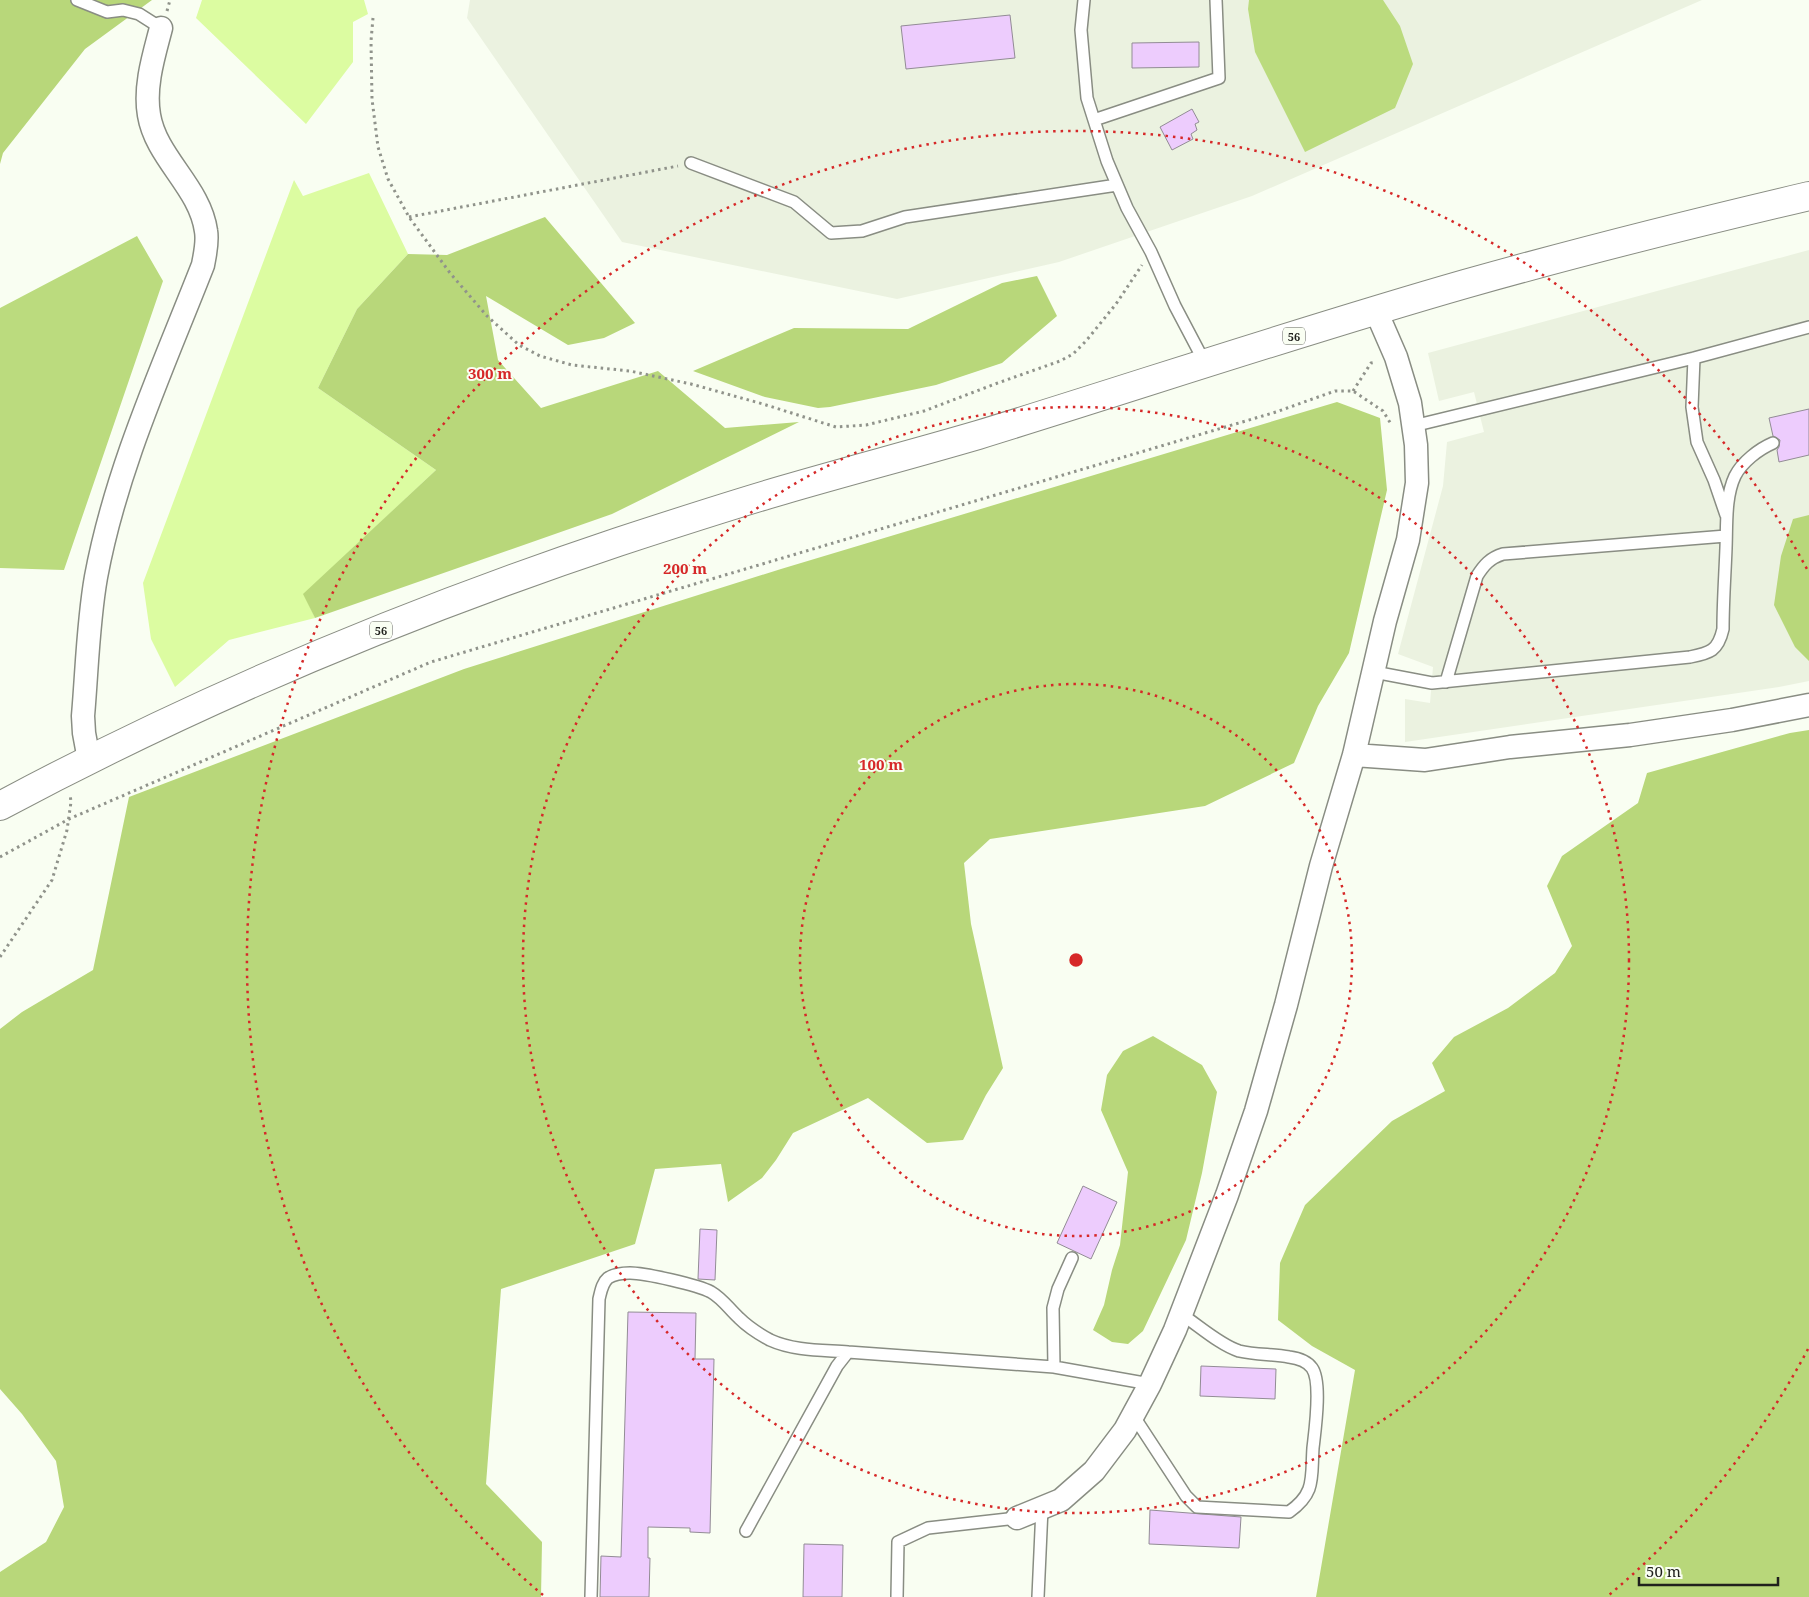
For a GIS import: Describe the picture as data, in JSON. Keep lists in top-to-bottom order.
{
  "streets": {
    "highway": ["56"]
  },
  "scale_bar": "50 m",
  "rings": ["300 m", "200 m", "100 m"]
}
